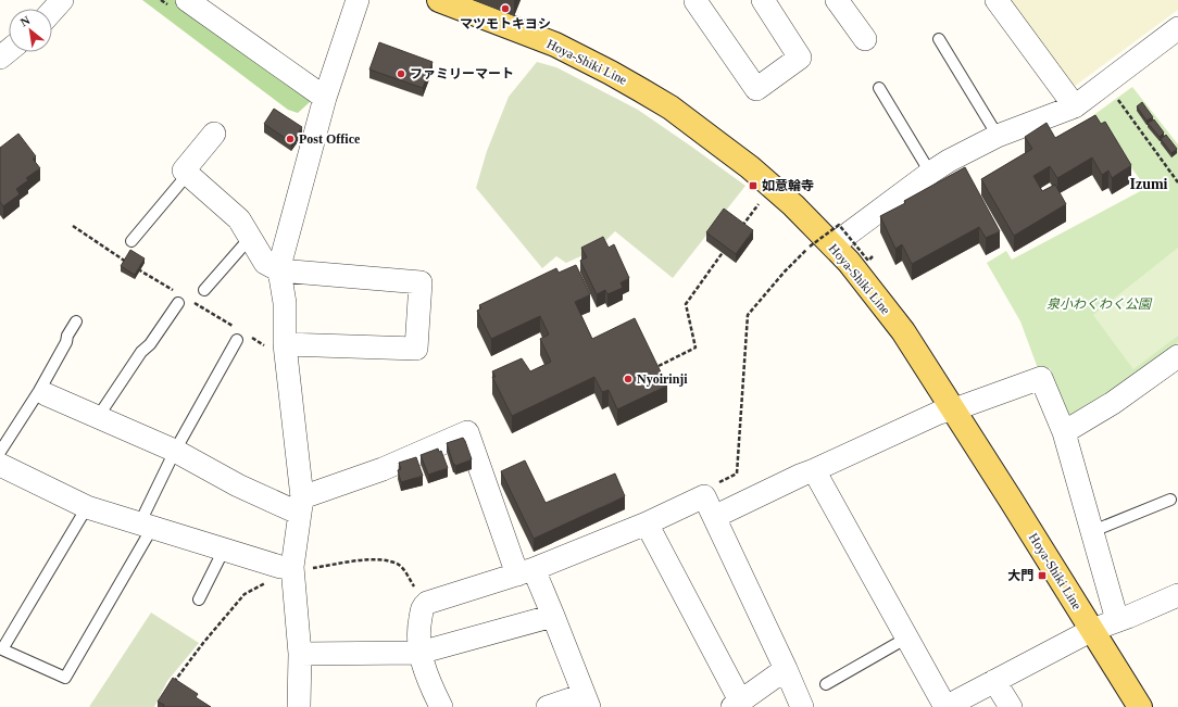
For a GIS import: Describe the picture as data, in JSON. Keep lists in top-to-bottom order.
{
  "streets": {
    "main road": ["Hoya-Shiki Line"]
  },
  "districts": ["Izumi"],
  "parks": ["泉小わくわく公園"],
  "places": {
    "other": [
      "マツモトキヨシ",
      "ファミリーマート",
      "Post Office",
      "Nyoirinji"
    ],
    "transit": ["如意輪寺", "大門"]
  },
  "north": "top left"
}
